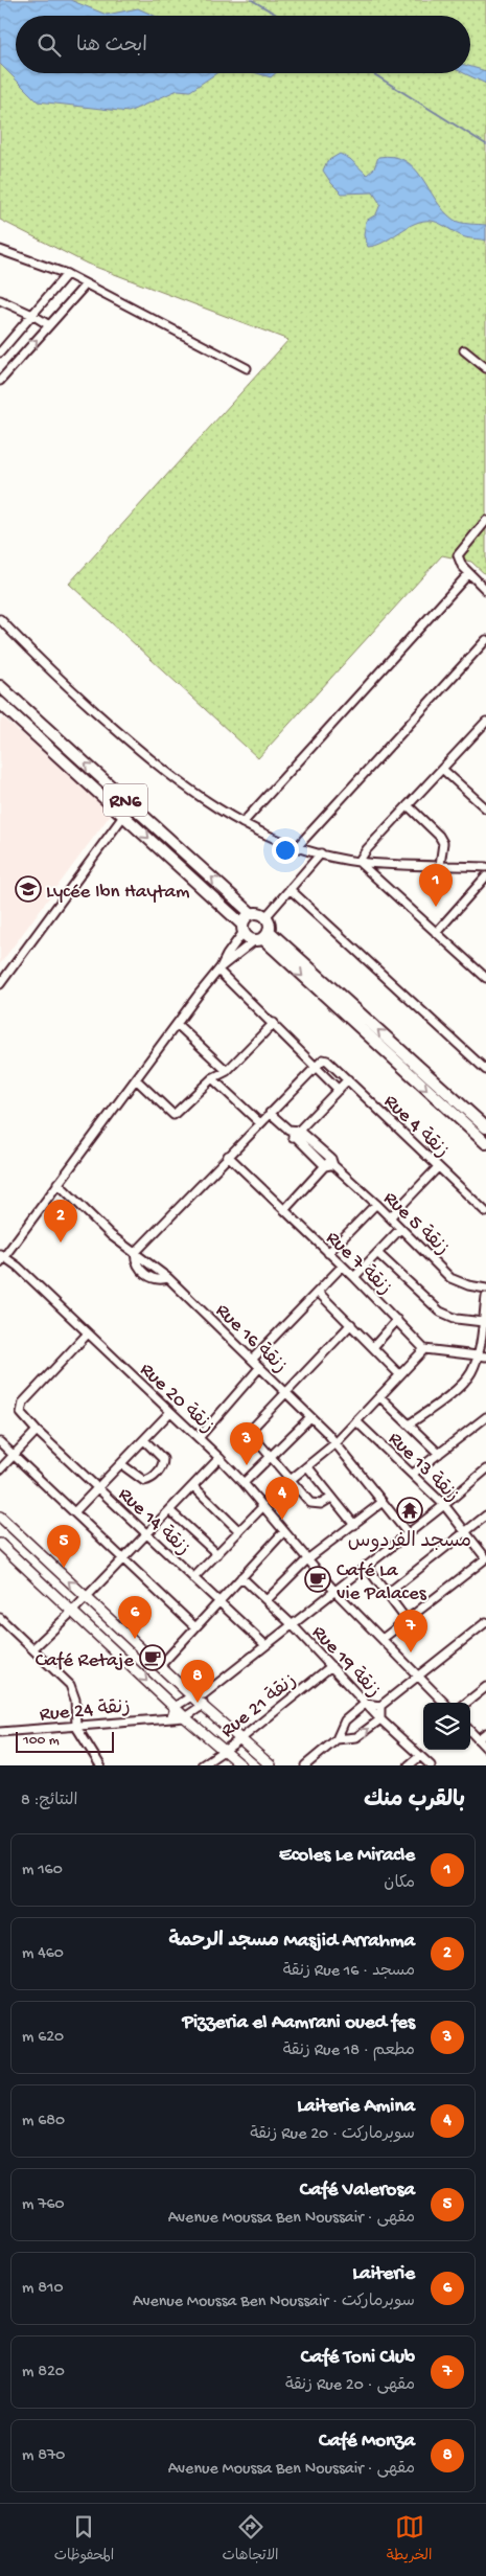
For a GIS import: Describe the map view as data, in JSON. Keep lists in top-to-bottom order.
{
  "streets": {
    "main road": ["RN6"],
    "street": [
      "Rue 4 زنقة",
      "Rue 5 زنقة",
      "Rue 7 زنقة",
      "Rue 16 زنقة",
      "Rue 20 زنقة",
      "Rue 13 زنقة",
      "Rue 14 زنقة",
      "Rue 19 زنقة",
      "Rue 21 زنقة",
      "Rue 24 زنقة"
    ]
  },
  "crossings": [
    ["Rue 20 زنقة", "Rue 14 زنقة"],
    ["Rue 19 زنقة", "Rue 21 زنقة"]
  ],
  "places": {
    "school or university": ["Lycée Ibn Haytam"],
    "temple": ["مسجد الفردوس"],
    "cafe": ["Café La vie Palaces", "Café Retaje"]
  },
  "scale_bar": "100 m",
  "page": {
    "search": "ابحث هنا",
    "pins": [
      "1",
      "2",
      "3",
      "4",
      "5",
      "6",
      "7",
      "8"
    ],
    "scale": "100 m",
    "heading": ["بالقرب منك", "النتائج: 8"],
    "list": [
      {
        "mark": "1",
        "name": "Ecoles Le Miracle",
        "note": "مكان",
        "value": "160 m"
      },
      {
        "mark": "2",
        "name": "Masjid Arrahma مسجد الرحمة",
        "note": "مسجد · Rue 16 زنقة",
        "value": "460 m"
      },
      {
        "mark": "3",
        "name": "Pizzeria el Aamrani oued fes",
        "note": "مطعم · Rue 18 زنقة",
        "value": "620 m"
      },
      {
        "mark": "4",
        "name": "Laiterie Amina",
        "note": "سوبرماركت · Rue 20 زنقة",
        "value": "680 m"
      },
      {
        "mark": "5",
        "name": "Café Valerosa",
        "note": "مقهى · Avenue Moussa Ben Noussair",
        "value": "760 m"
      },
      {
        "mark": "6",
        "name": "Laiterie",
        "note": "سوبرماركت · Avenue Moussa Ben Noussair",
        "value": "810 m"
      },
      {
        "mark": "7",
        "name": "Café Toni Club",
        "note": "مقهى · Rue 20 زنقة",
        "value": "820 m"
      },
      {
        "mark": "8",
        "name": "Café Monza",
        "note": "مقهى · Avenue Moussa Ben Noussair",
        "value": "870 m"
      }
    ],
    "nav": ["الخريطة", "الاتجاهات", "المحفوظات"]
  }
}
